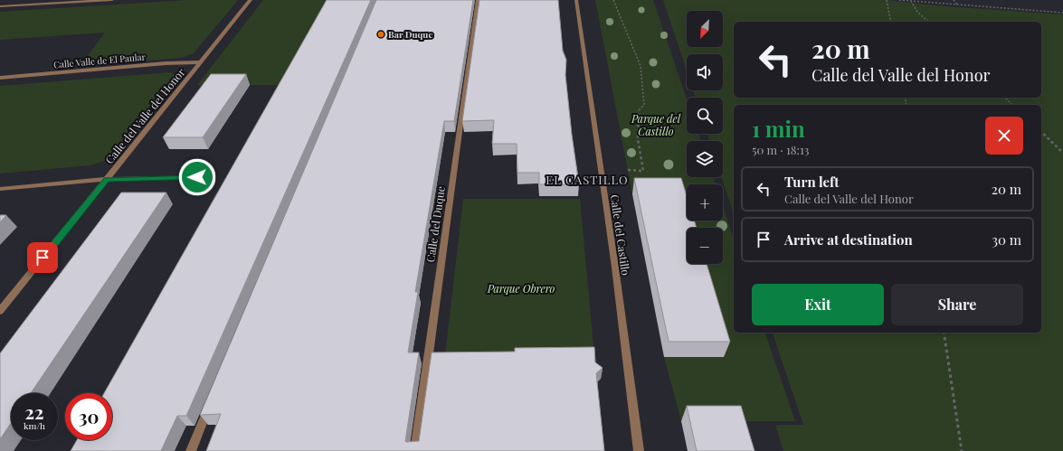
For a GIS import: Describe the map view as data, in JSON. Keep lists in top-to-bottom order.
{
  "streets": {
    "street": [
      "Calle Valle de El Paular",
      "Calle del Valle del Honor",
      "Calle del Duque",
      "Calle del Castillo"
    ]
  },
  "crossings": [
    ["Calle Valle de El Paular", "Calle del Valle del Honor"]
  ],
  "districts": ["EL CASTILLO"],
  "parks": ["Parque del Castillo", "Parque Obrero"],
  "places": ["Bar Duque"],
  "north": "bottom left",
  "page": {
    "map_buttons": ["+", "−"],
    "turn": ["20 m", "Calle del Valle del Honor"],
    "heading": ["1 min", "50 m · 18:13"],
    "list": [
      {
        "name": "Turn left",
        "note": "Calle del Valle del Honor",
        "value": "20 m"
      },
      {
        "name": "Arrive at destination",
        "value": "30 m"
      }
    ],
    "buttons": ["Exit", "Share"],
    "speed": "22 km/h",
    "limit": "30"
  }
}
